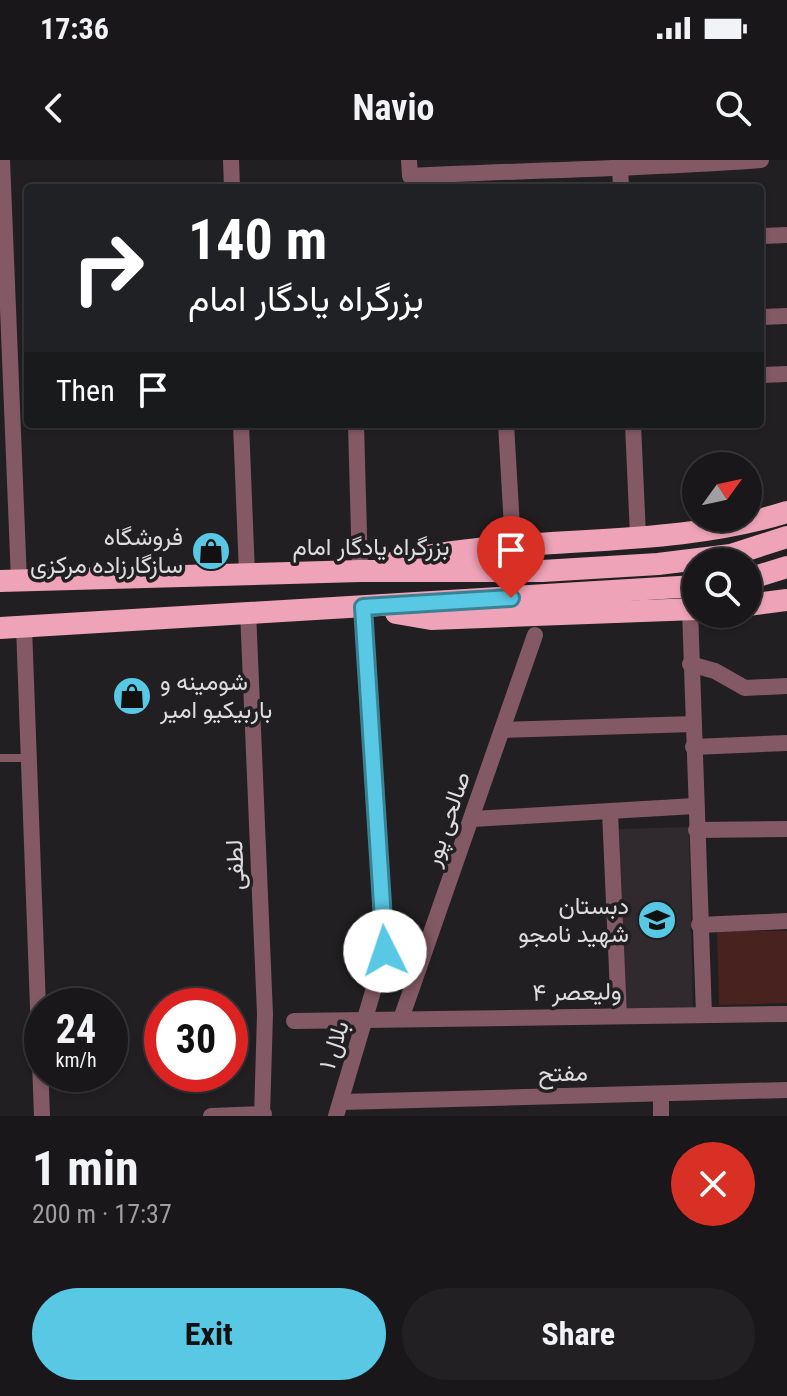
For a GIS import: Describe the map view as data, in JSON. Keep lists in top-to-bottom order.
{
  "streets": {
    "highway": ["بزرگراه یادگار امام"],
    "street": [
      "صالحی پور",
      "لطفی",
      "ولیعصر ۴",
      "بلال ۱",
      "مفتح"
    ]
  },
  "crossings": [
    ["صالحی پور", "ولیعصر ۴"],
    ["ولیعصر ۴", "بلال ۱"],
    ["بلال ۱", "مفتح"]
  ],
  "places": {
    "shop": ["فروشگاه سازگارزاده مرکزی", "شومینه و باربیکیو امیر"],
    "school or university": ["دبستان شهید نامجو"]
  },
  "north": "top right",
  "page": {
    "status": "17:36",
    "header": "Navio",
    "turn": ["140 m", "بزرگراه یادگار امام"],
    "then": "Then",
    "speed": "24 km/h",
    "limit": "30",
    "heading": ["1 min", "200 m · 17:37"],
    "buttons": ["Exit", "Share"]
  }
}
